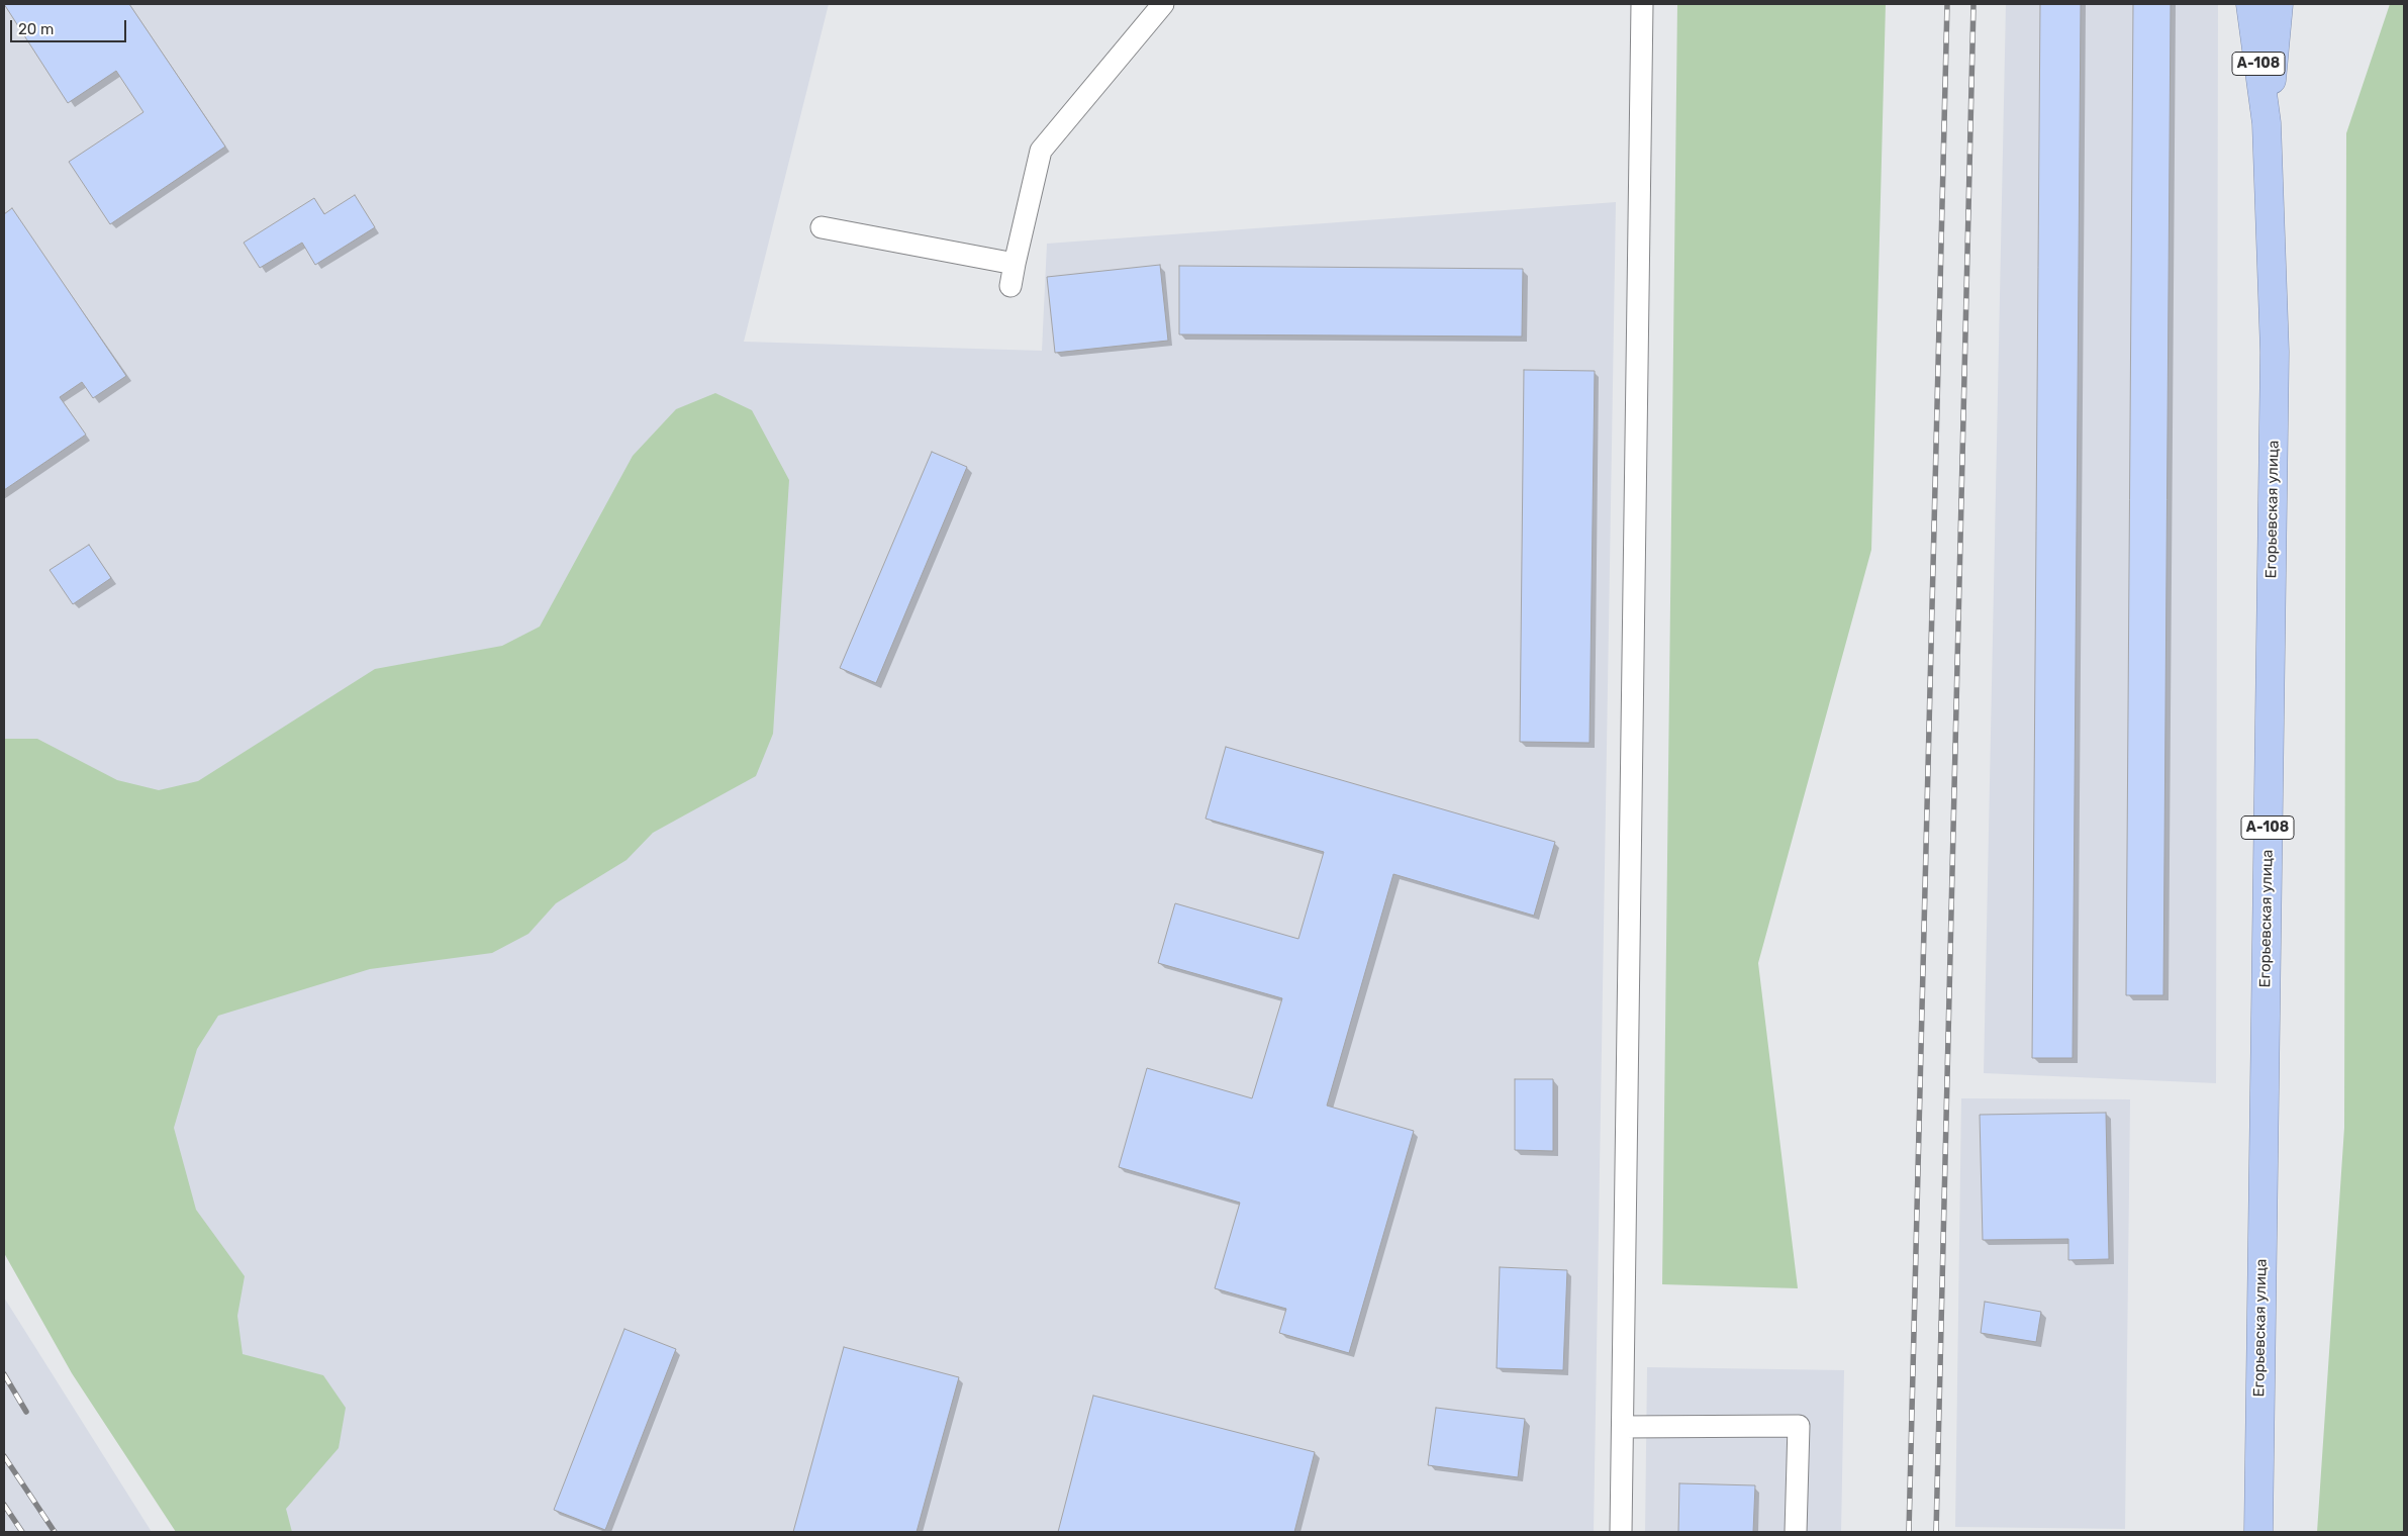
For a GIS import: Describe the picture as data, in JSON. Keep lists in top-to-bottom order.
{
  "streets": {
    "highway": ["А-108", "Егорьевская улица"]
  },
  "scale_bar": "20 m"
}
